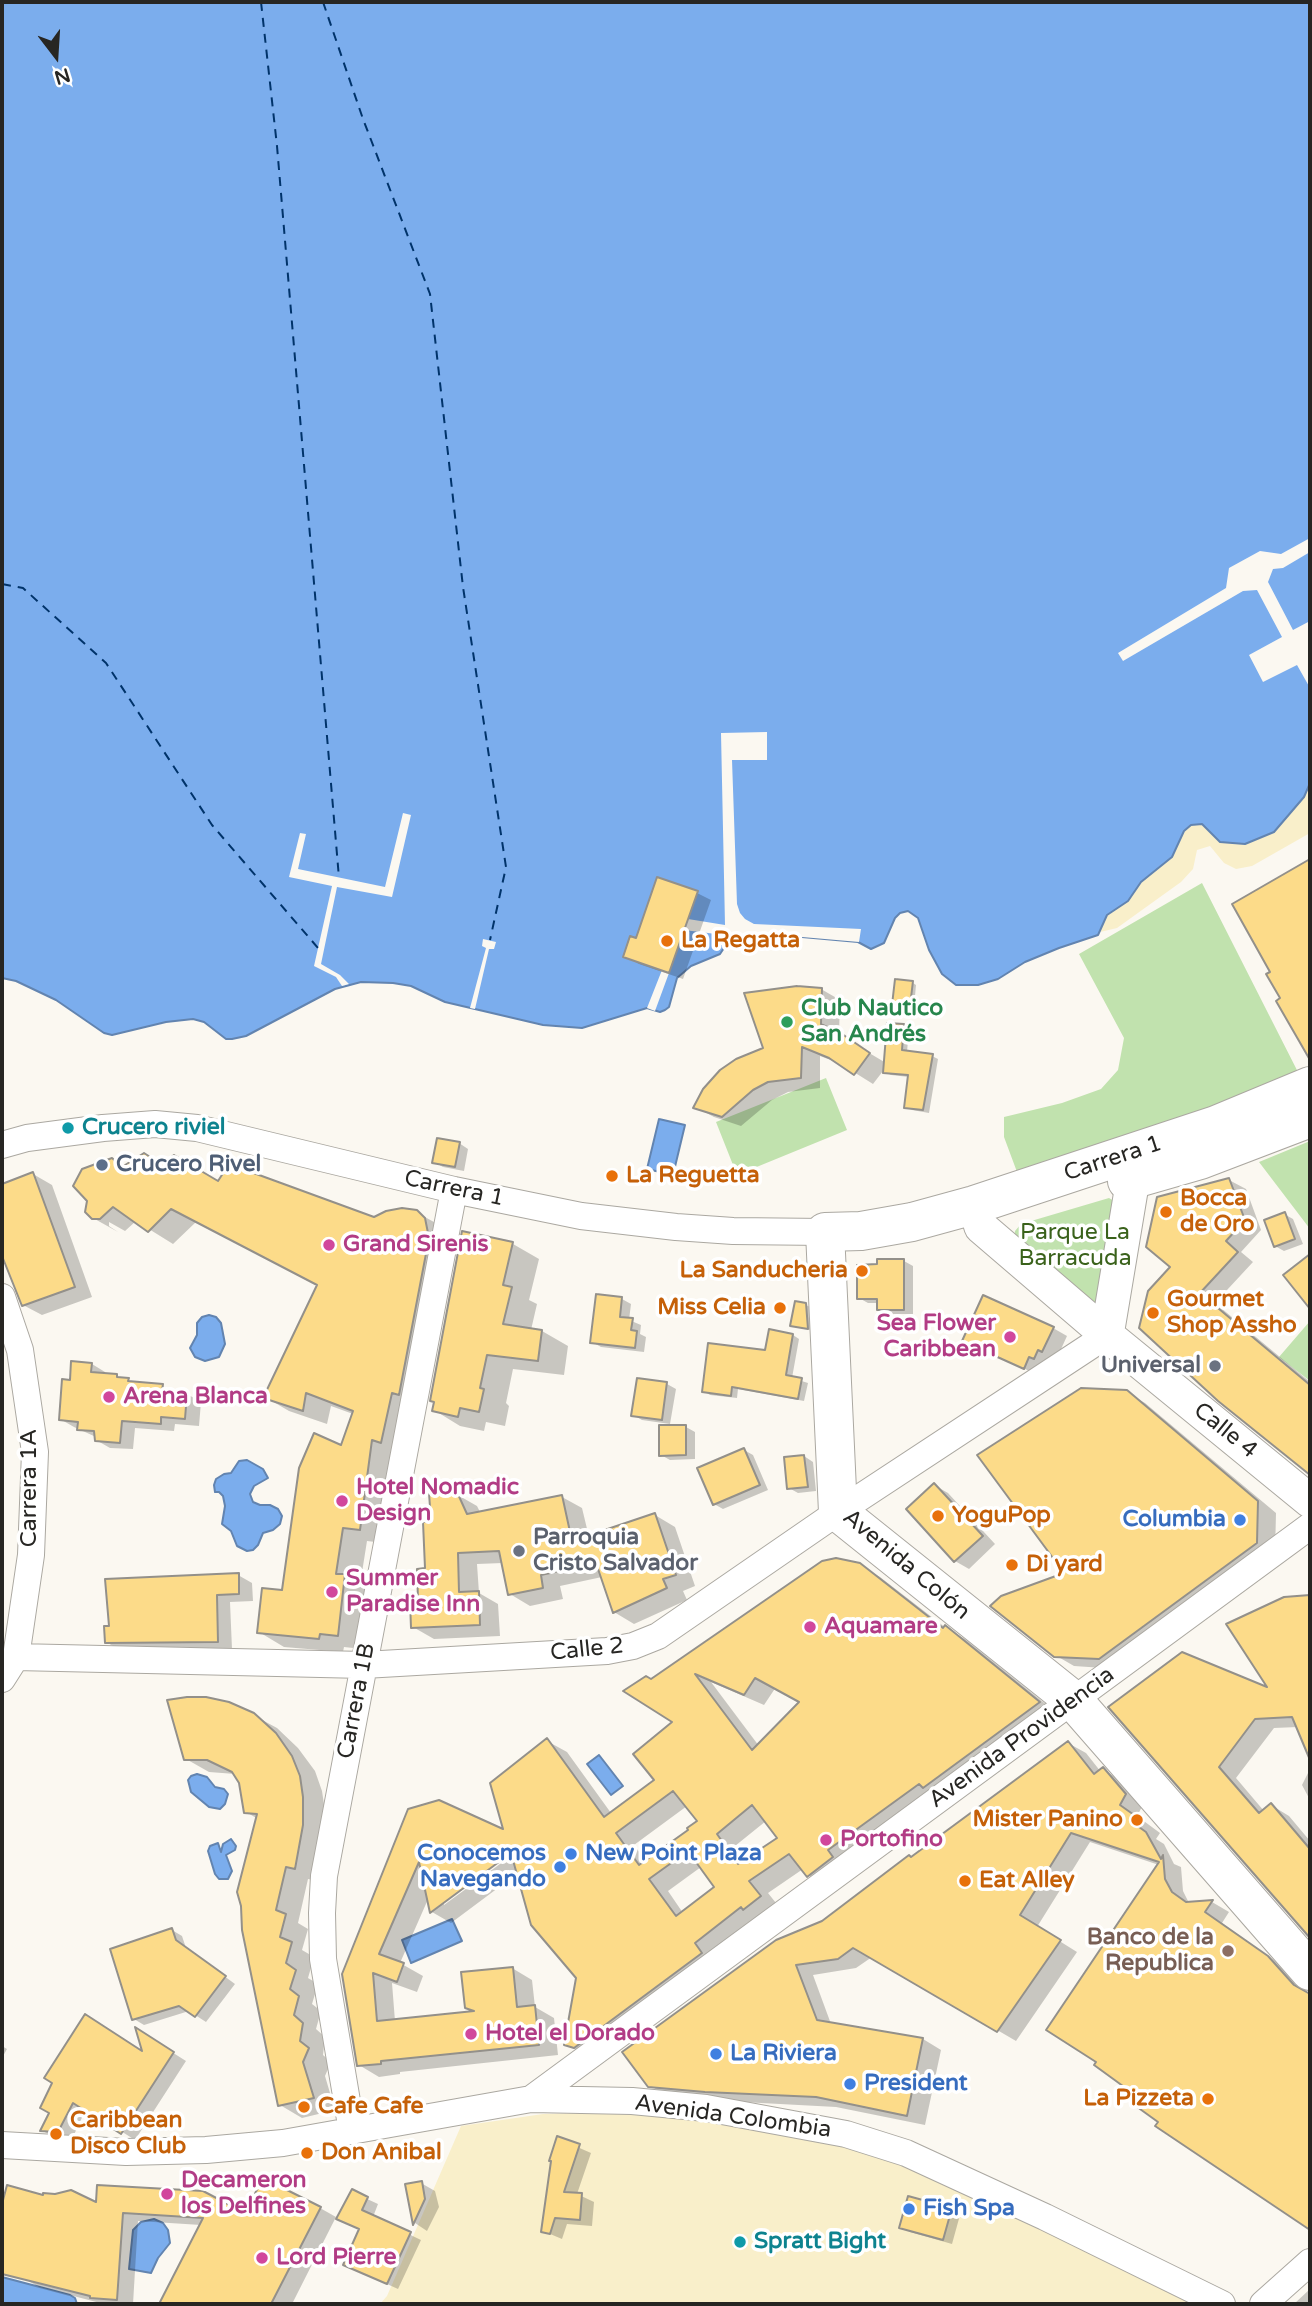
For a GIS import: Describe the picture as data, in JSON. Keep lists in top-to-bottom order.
{
  "streets": {
    "highway": ["Carrera 1", "Avenida Colón"],
    "main road": ["Calle 4"],
    "street": [
      "Carrera 1A",
      "Calle 2",
      "Carrera 1B",
      "Avenida Providencia",
      "Avenida Colombia"
    ]
  },
  "crossings": [
    ["Carrera 1", "Calle 4"],
    ["Carrera 1", "Avenida Colón"],
    ["Carrera 1", "Carrera 1B"],
    ["Calle 4", "Calle 2"],
    ["Carrera 1A", "Calle 2"],
    ["Avenida Colón", "Calle 2"],
    ["Avenida Colón", "Avenida Providencia"],
    ["Calle 2", "Carrera 1B"],
    ["Carrera 1B", "Avenida Colombia"],
    ["Avenida Providencia", "Avenida Colombia"]
  ],
  "parks": ["Parque La Barracuda"],
  "places": [
    "La Regatta",
    "Club Nautico San Andrés",
    "Crucero riviel",
    "Crucero Rivel",
    "La Reguetta",
    "Bocca de Oro",
    "Grand Sirenis",
    "La Sanducheria",
    "Miss Celia",
    "Gourmet Shop Assho",
    "Sea Flower Caribbean",
    "Universal",
    "Arena Blanca",
    "Hotel Nomadic Design",
    "YoguPop",
    "Columbia",
    "Parroquia Cristo Salvador",
    "Di yard",
    "Summer Paradise Inn",
    "Aquamare",
    "Mister Panino",
    "Portofino",
    "New Point Plaza",
    "Conocemos Navegando",
    "Eat Alley",
    "Banco de la Republica",
    "Hotel el Dorado",
    "La Riviera",
    "President",
    "La Pizzeta",
    "Cafe Cafe",
    "Caribbean Disco Club",
    "Don Anibal",
    "Decameron los Delfines",
    "Fish Spa",
    "Spratt Bight",
    "Lord Pierre"
  ],
  "north": "bottom"
}
